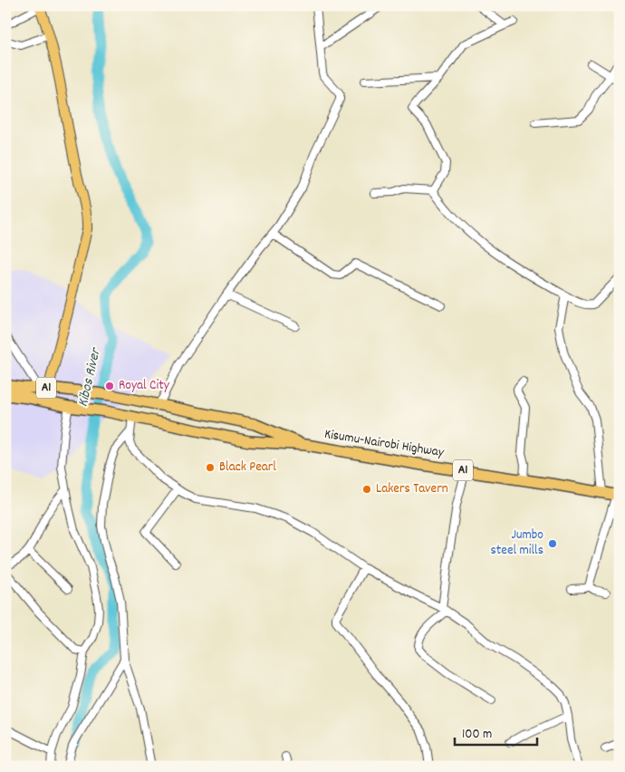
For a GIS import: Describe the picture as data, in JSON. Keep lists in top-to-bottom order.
{
  "streets": {
    "highway": ["A1", "Kisumu-Nairobi Highway"]
  },
  "crossings": [
    ["A1", "Kisumu-Nairobi Highway"]
  ],
  "water": ["Kibos River"],
  "places": [
    "Royal City",
    "Black Pearl",
    "Lakers Tavern",
    "Jumbo steel mills"
  ],
  "scale_bar": "100 m"
}
